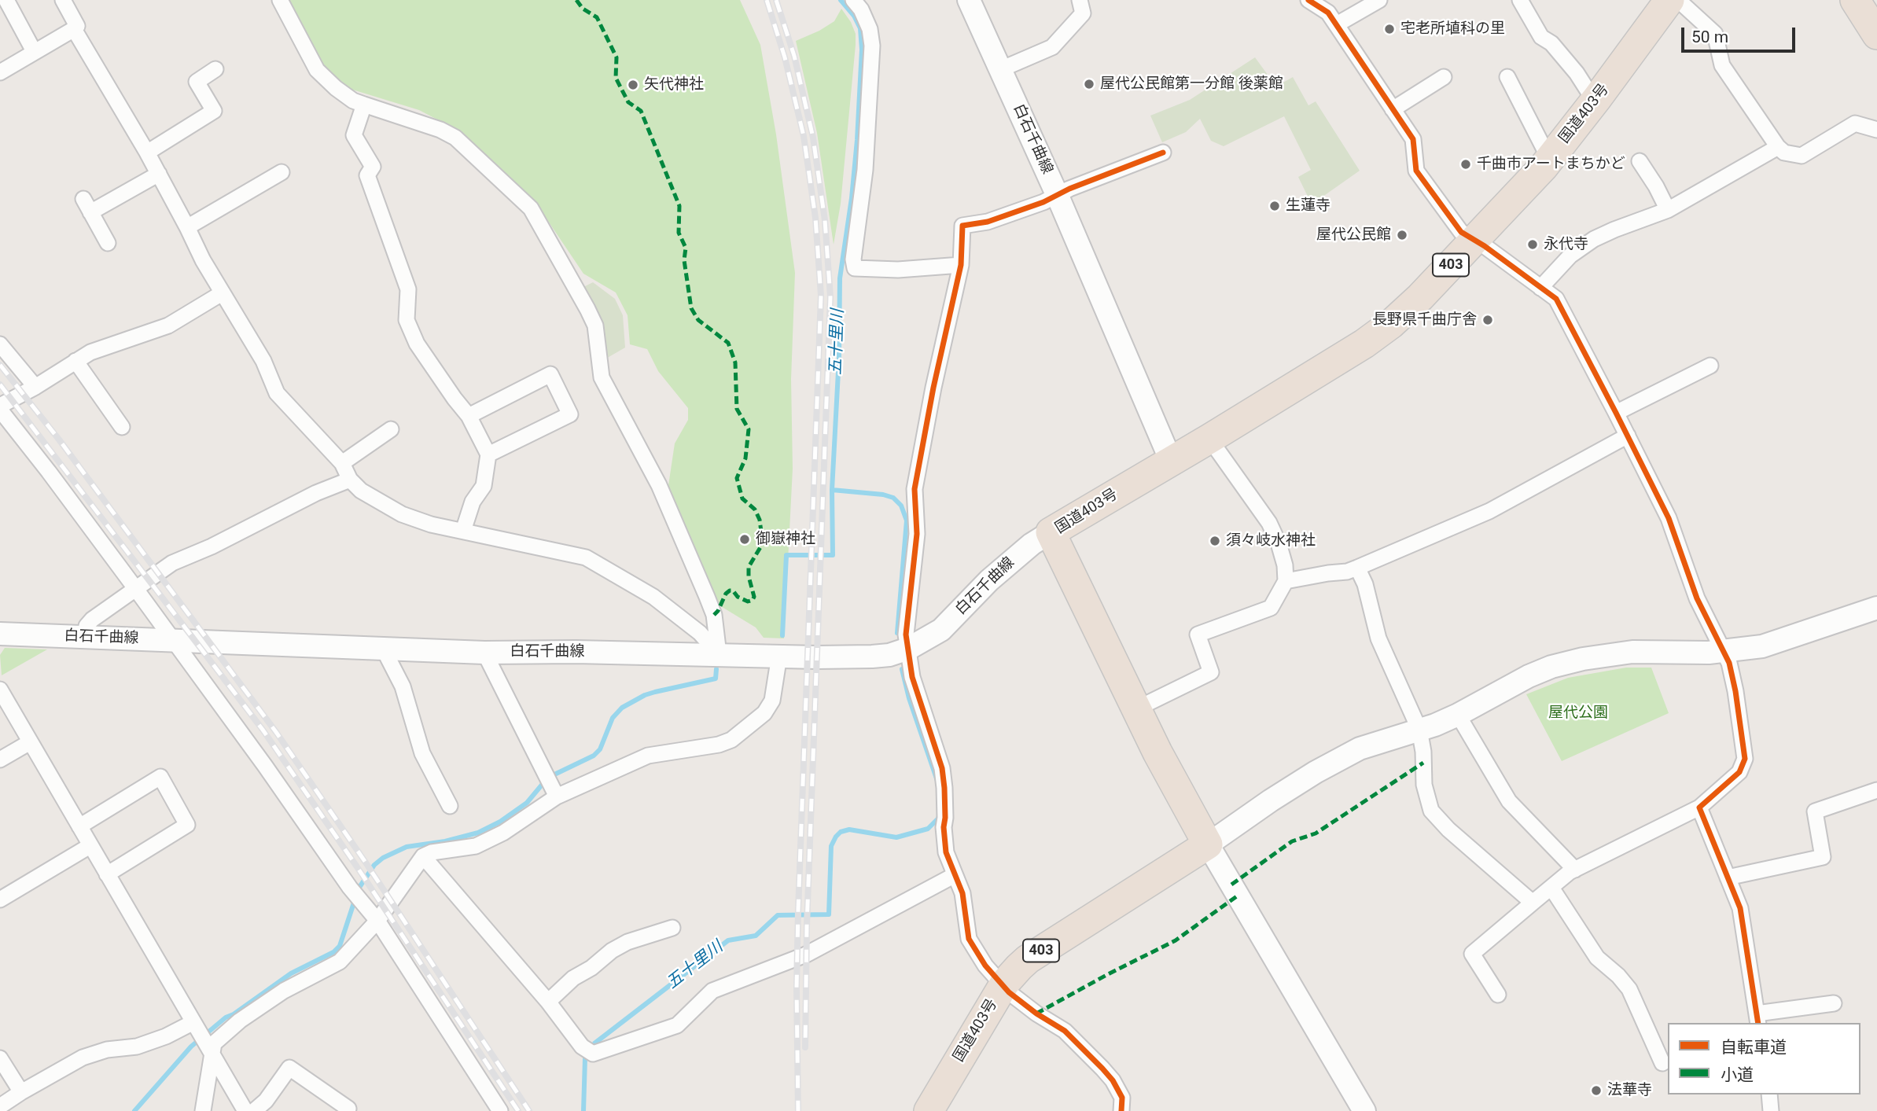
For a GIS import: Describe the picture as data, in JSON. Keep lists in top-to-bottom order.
{
  "streets": {
    "highway": ["国道403号", "403"],
    "main road": ["白石千曲線"]
  },
  "crossings": [
    ["国道403号", "白石千曲線"]
  ],
  "water": ["五十里川"],
  "parks": ["屋代公園"],
  "places": [
    "宅老所埴科の里",
    "屋代公民館第一分館 後薬館",
    "矢代神社",
    "千曲市アートまちかど",
    "生蓮寺",
    "屋代公民館",
    "永代寺",
    "長野県千曲庁舎",
    "御嶽神社",
    "須々岐水神社",
    "法華寺"
  ],
  "legend": ["自転車道", "小道"],
  "scale_bar": "50 m"
}
